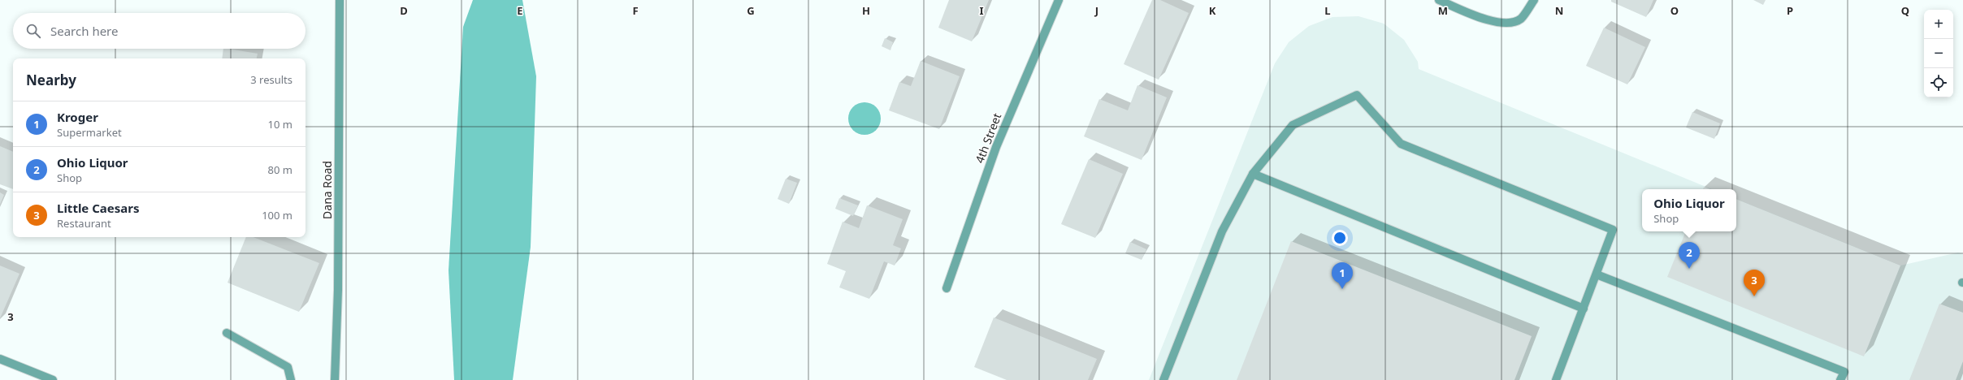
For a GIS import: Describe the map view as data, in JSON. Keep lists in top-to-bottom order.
{
  "streets": {
    "street": ["4th Street", "Dana Road"]
  },
  "page": {
    "map_buttons": ["+", "−"],
    "search": "Search here",
    "heading": ["Nearby", "3 results"],
    "list": [
      {
        "mark": "1",
        "name": "Kroger",
        "note": "Supermarket",
        "value": "10 m"
      },
      {
        "mark": "2",
        "name": "Ohio Liquor",
        "note": "Shop",
        "value": "80 m"
      },
      {
        "mark": "3",
        "name": "Little Caesars",
        "note": "Restaurant",
        "value": "100 m"
      }
    ],
    "popup": ["Ohio Liquor", "Shop"],
    "pins": ["2", "1", "3"]
  },
  "grid": {
    "columns": [
      "D",
      "E",
      "F",
      "G",
      "H",
      "I",
      "J",
      "K",
      "L",
      "M",
      "N",
      "O",
      "P",
      "Q"
    ],
    "rows": ["3"]
  }
}
